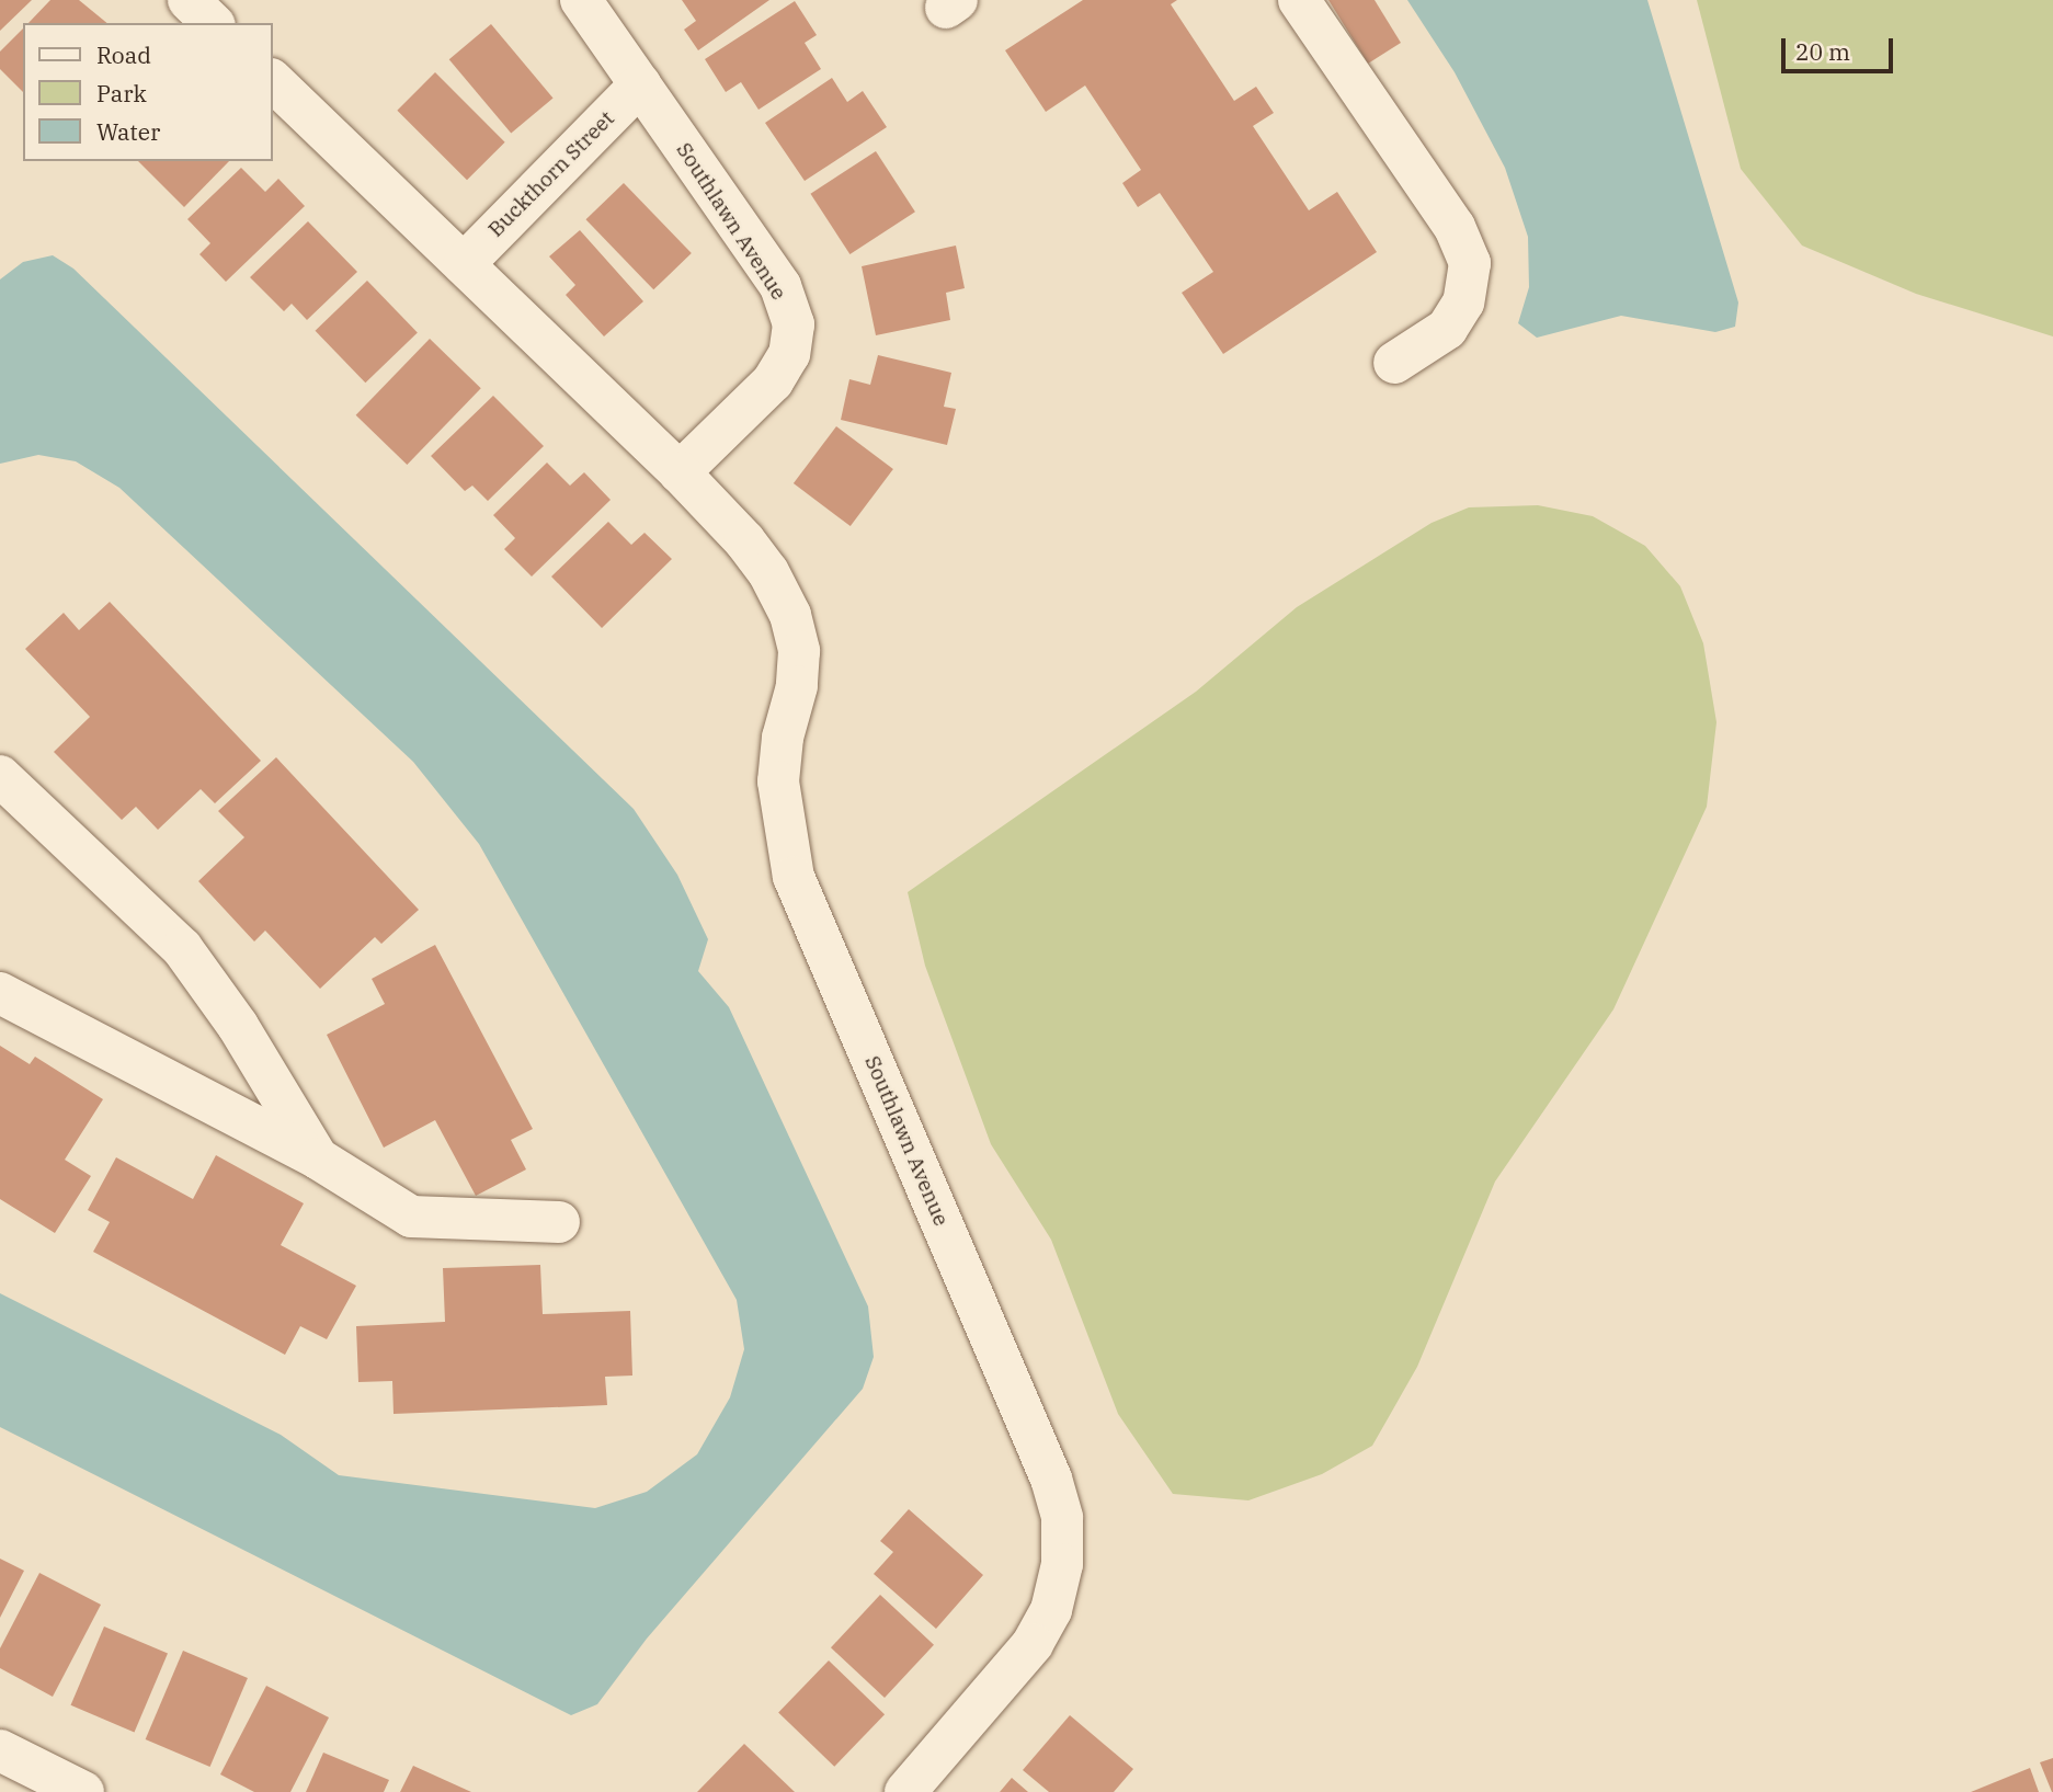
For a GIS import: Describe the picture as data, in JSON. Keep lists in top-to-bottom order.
{
  "streets": {
    "street": ["Buckthorn Street", "Southlawn Avenue"]
  },
  "crossings": [
    ["Buckthorn Street", "Southlawn Avenue"]
  ],
  "legend": ["Road", "Park", "Water"],
  "scale_bar": "20 m"
}
